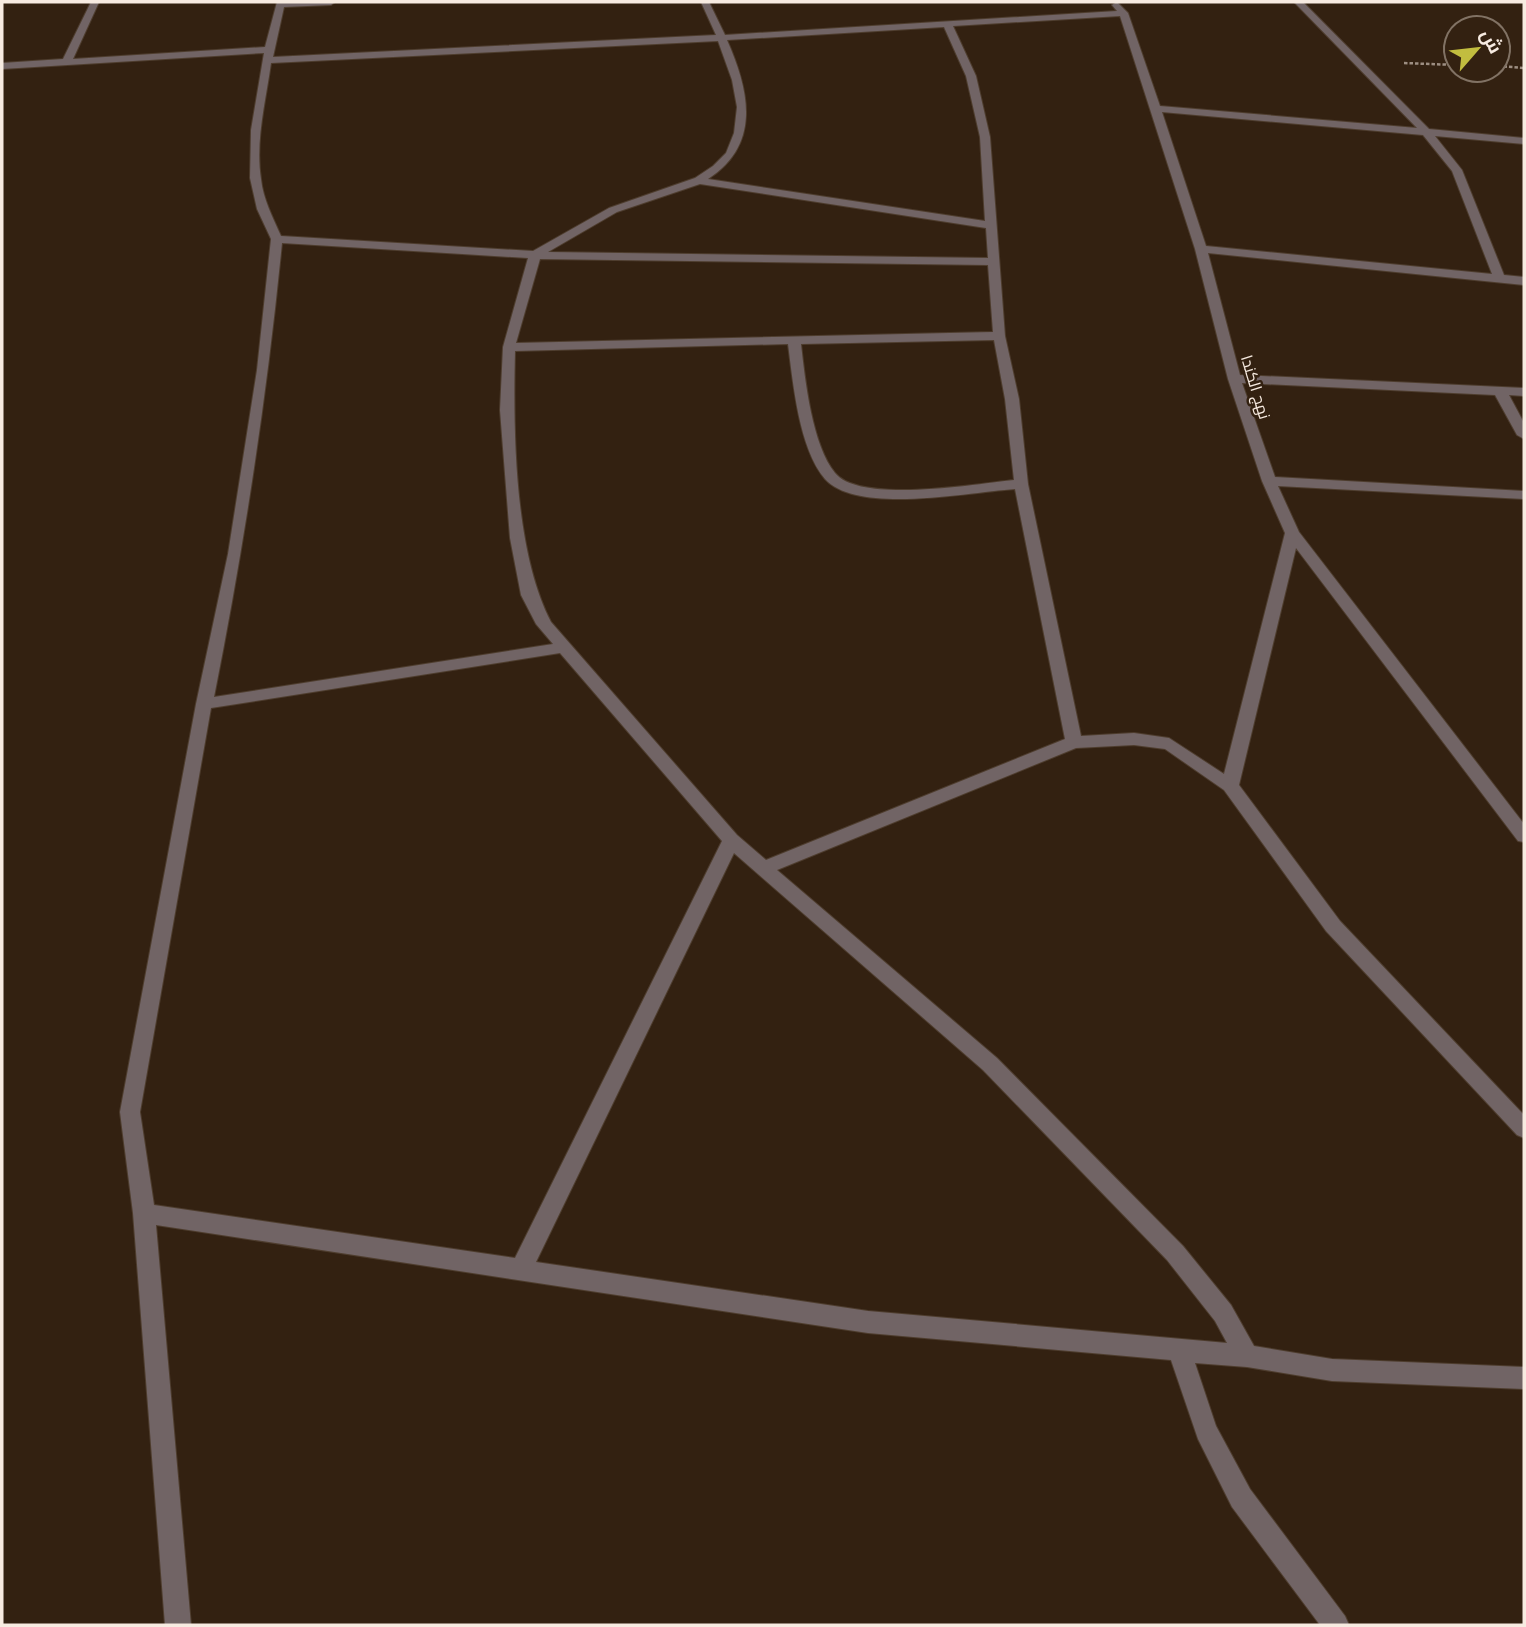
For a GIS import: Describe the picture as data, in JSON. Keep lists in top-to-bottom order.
{
  "streets": {
    "street": ["نهج الكندا"]
  },
  "north": "top right"
}
